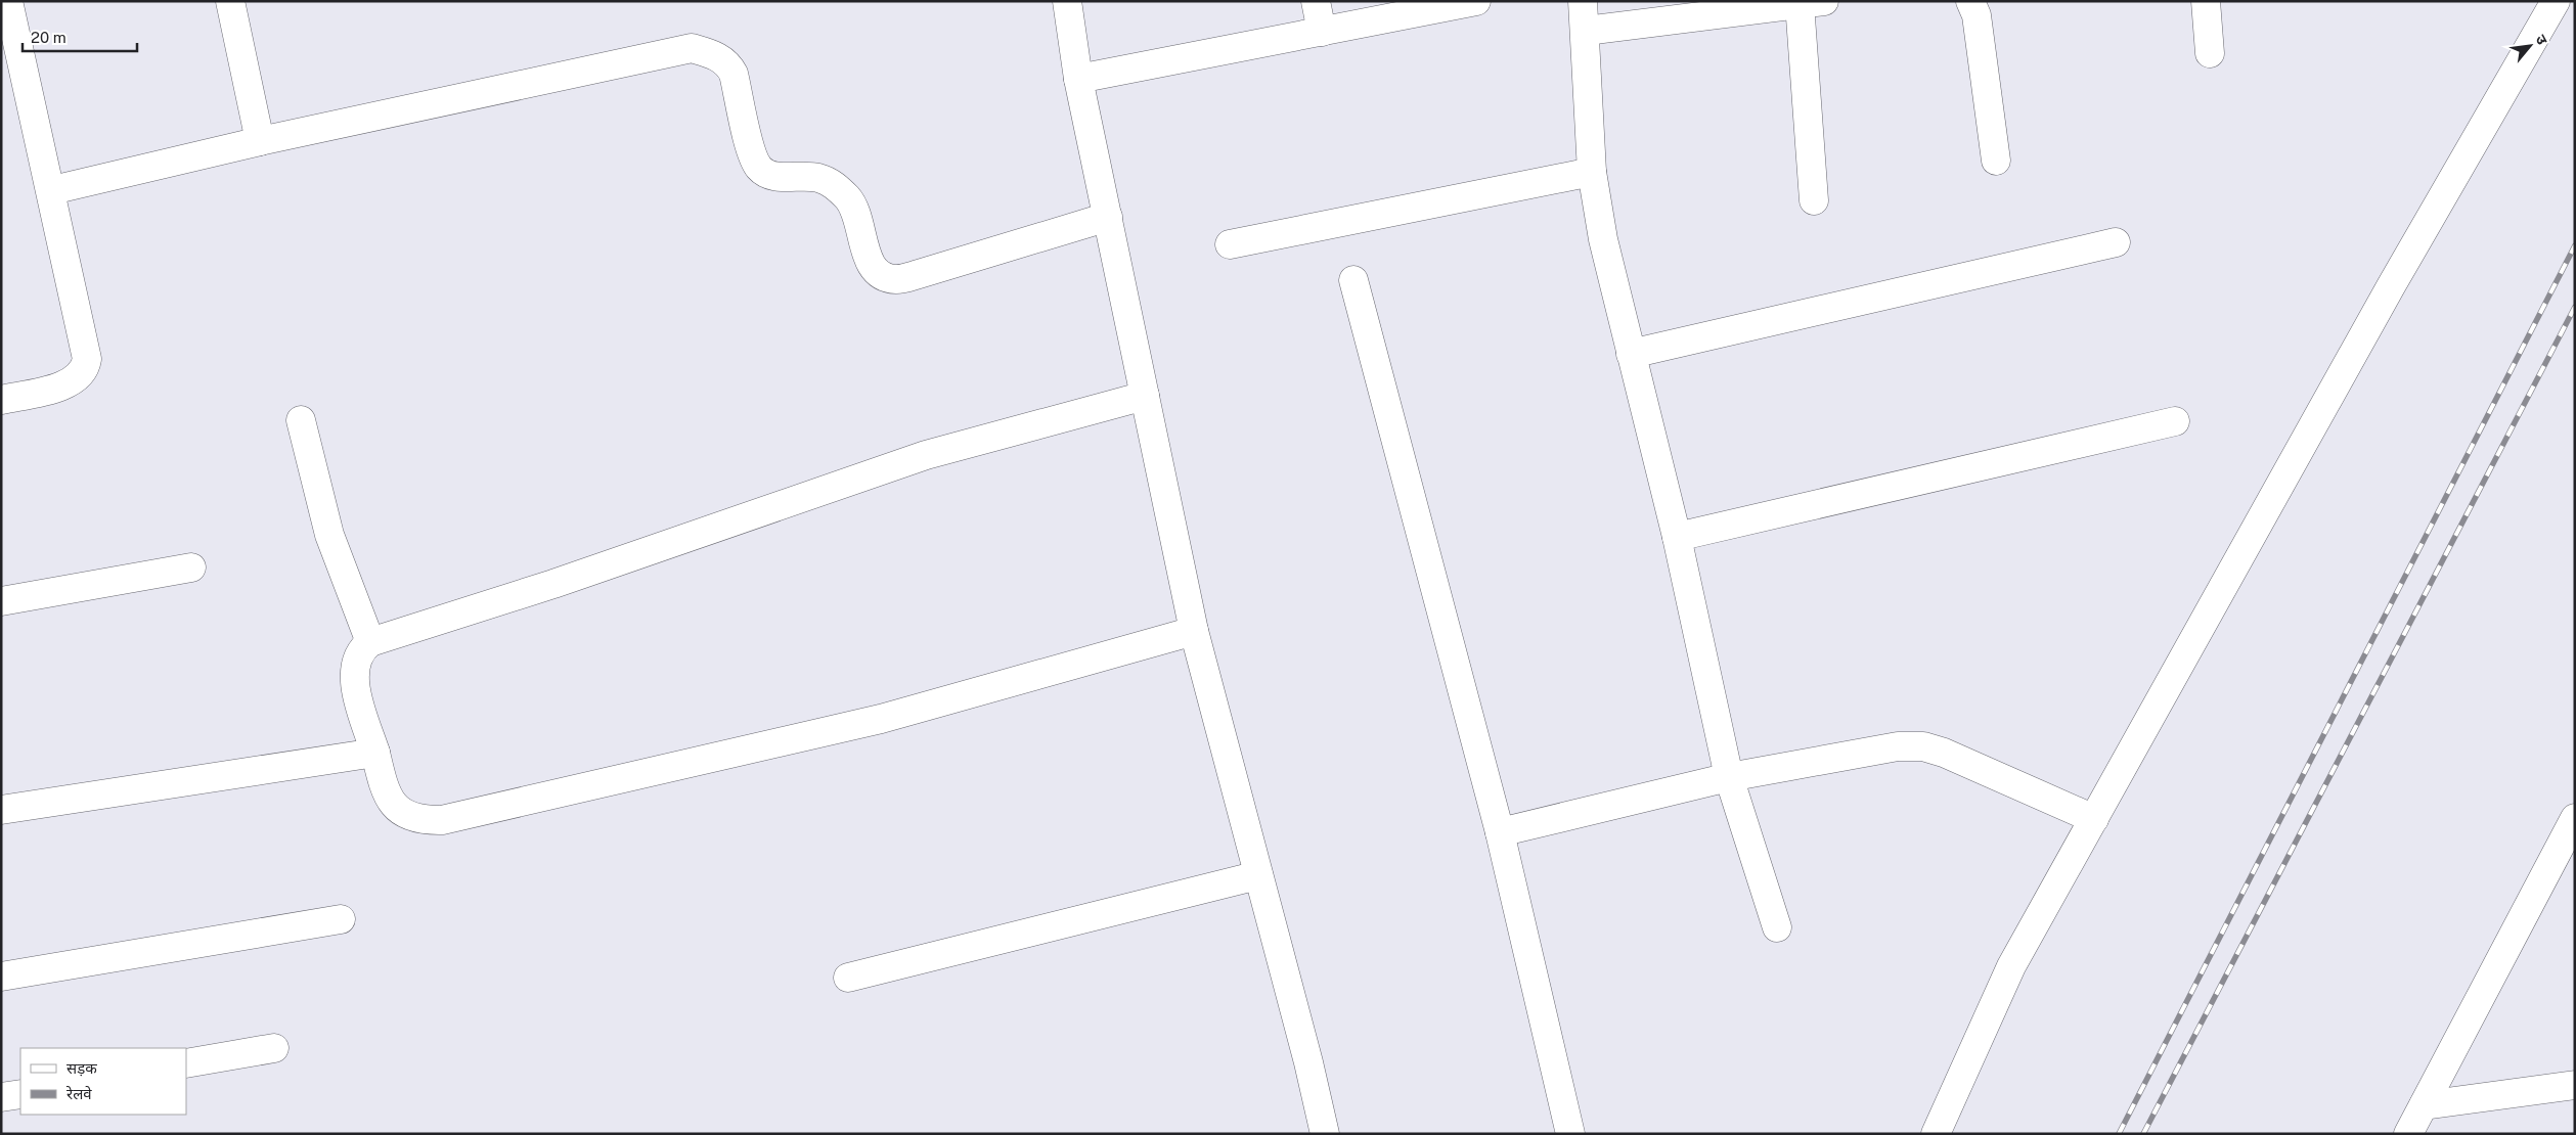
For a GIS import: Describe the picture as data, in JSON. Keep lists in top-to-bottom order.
{
  "legend": ["सड़क", "रेलवे"],
  "scale_bar": "20 m",
  "north": "top right"
}
